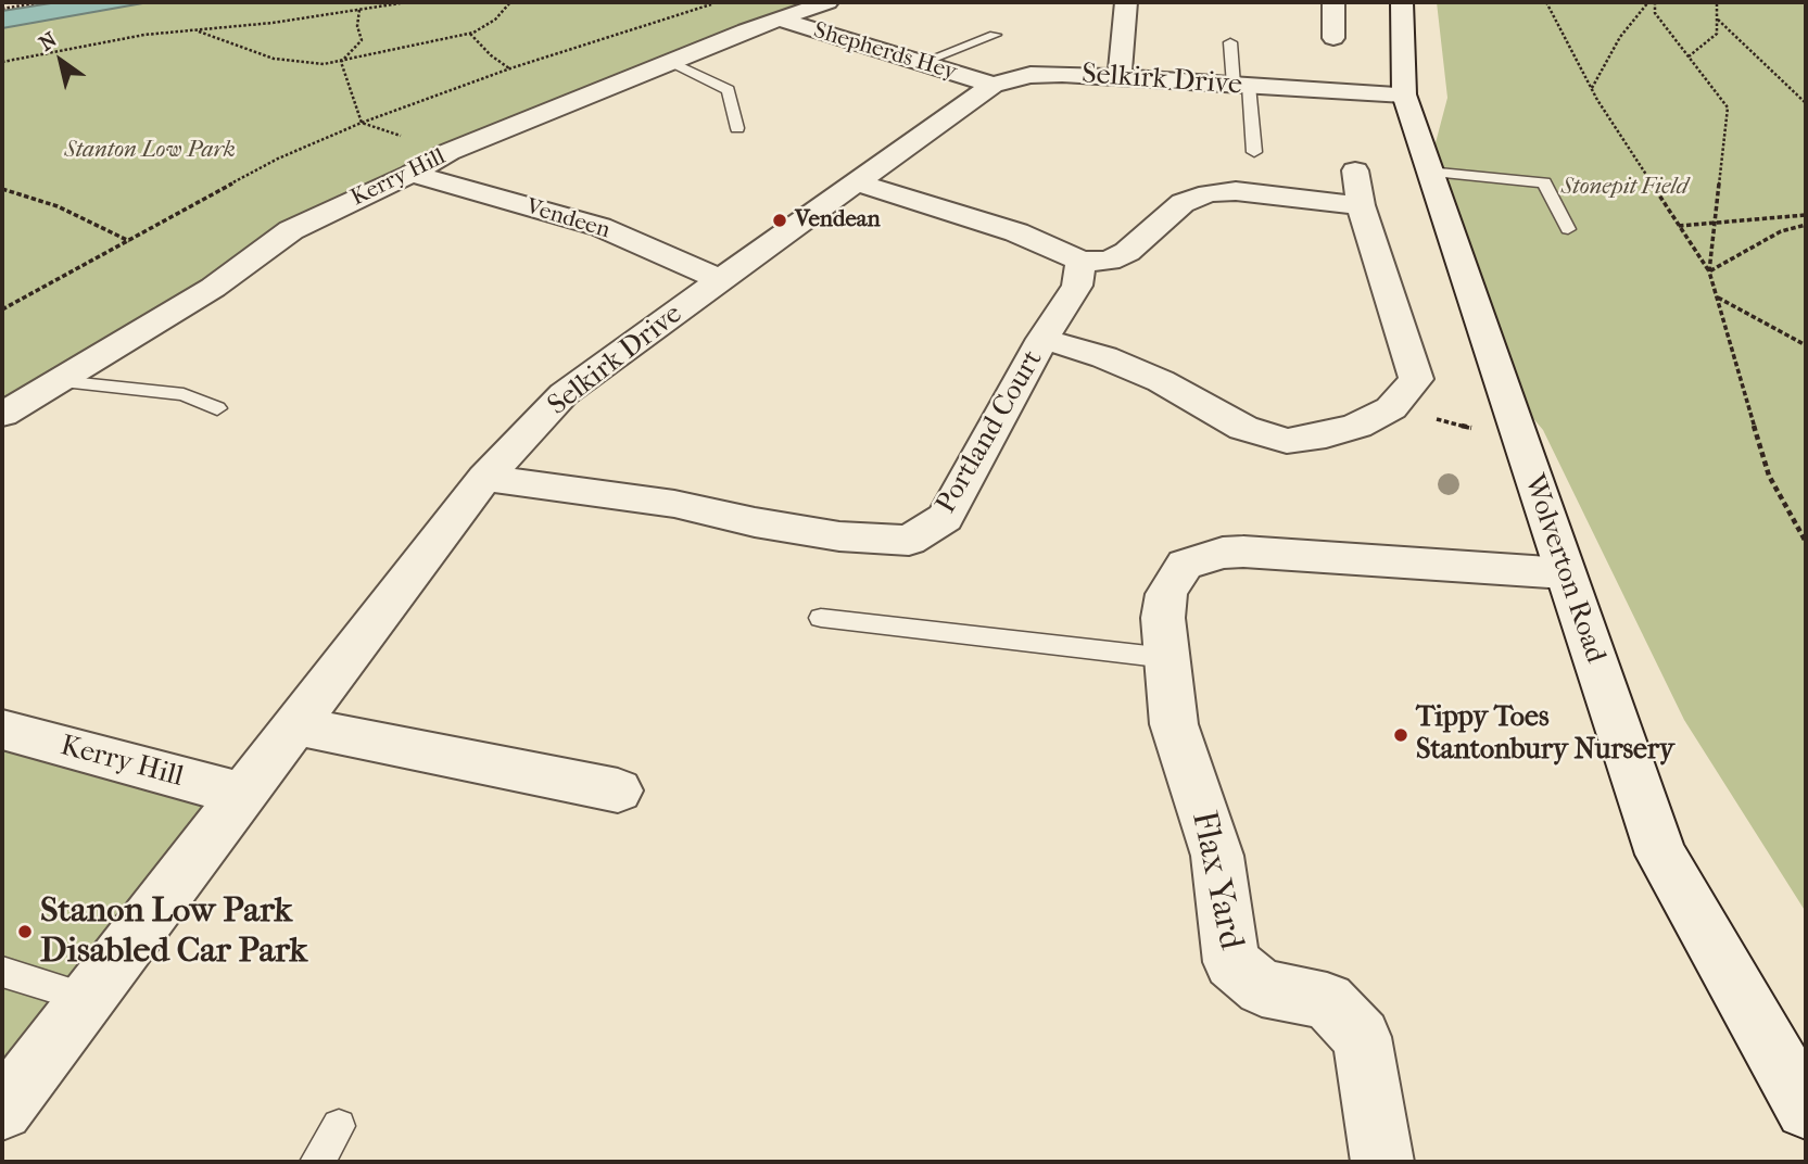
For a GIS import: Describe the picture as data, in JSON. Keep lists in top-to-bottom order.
{
  "streets": {
    "street": [
      "Shepherds Hey",
      "Selkirk Drive",
      "Kerry Hill",
      "Vendeen",
      "Portland Court",
      "Wolverton Road",
      "Flax Yard"
    ]
  },
  "crossings": [
    ["Shepherds Hey", "Selkirk Drive"],
    ["Shepherds Hey", "Kerry Hill"],
    ["Selkirk Drive", "Kerry Hill"],
    ["Selkirk Drive", "Vendeen"],
    ["Selkirk Drive", "Portland Court"],
    ["Selkirk Drive", "Wolverton Road"],
    ["Kerry Hill", "Vendeen"],
    ["Wolverton Road", "Flax Yard"]
  ],
  "parks": ["Stanton Low Park", "Stonepit Field"],
  "places": ["Vendean", "Tippy Toes Stantonbury Nursery", "Stanon Low Park Disabled Car Park"],
  "north": "top left"
}
